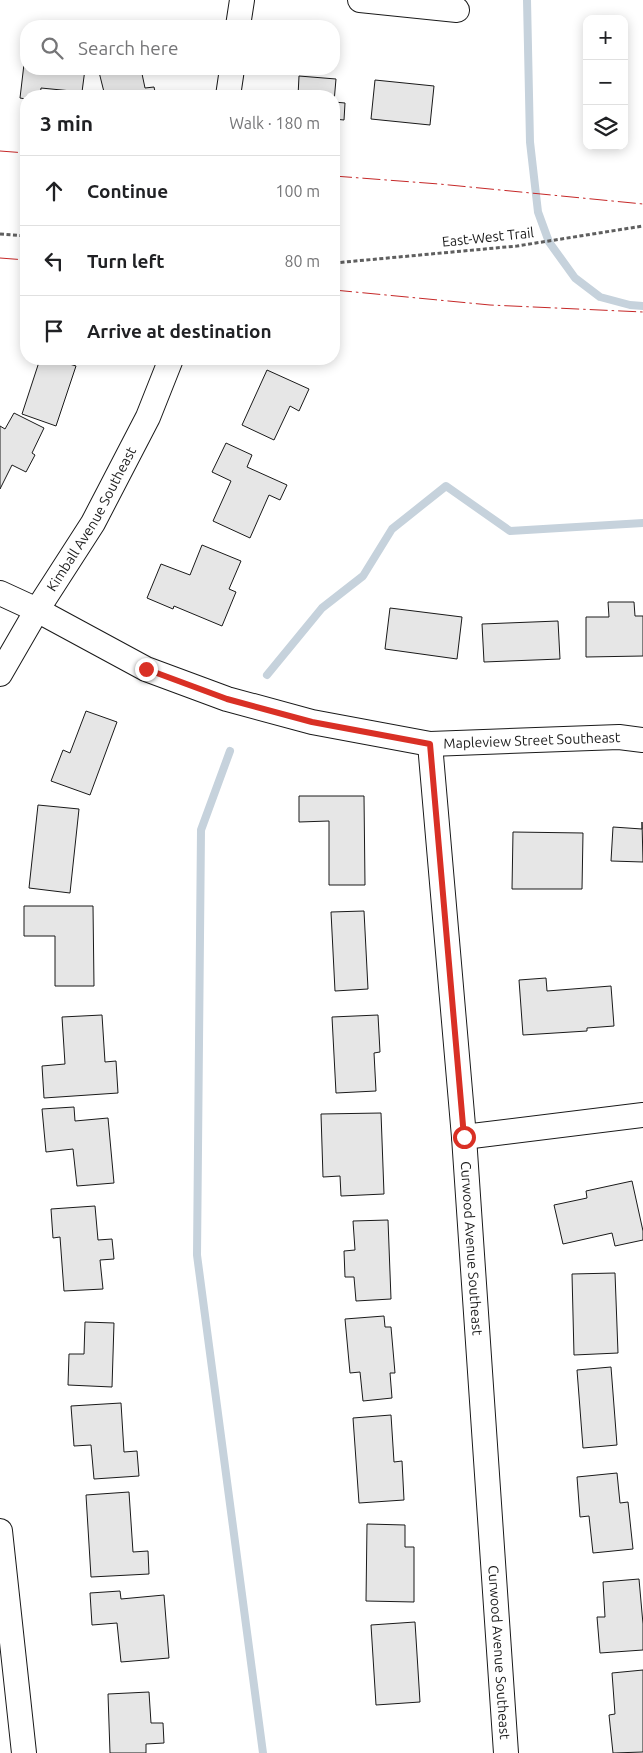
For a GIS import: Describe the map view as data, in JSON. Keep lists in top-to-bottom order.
{
  "streets": {
    "street": ["Kimball Avenue Southeast", "Mapleview Street Southeast", "Curwood Avenue Southeast"],
    "path": ["East-West Trail"]
  },
  "crossings": [
    ["Kimball Avenue Southeast", "Mapleview Street Southeast"],
    ["Mapleview Street Southeast", "Curwood Avenue Southeast"]
  ],
  "page": {
    "map_buttons": ["+", "−"],
    "search": "Search here",
    "heading": ["3 min", "Walk · 180 m"],
    "list": [
      ["Continue", "100 m"],
      ["Turn left", "80 m"],
      "Arrive at destination"
    ]
  }
}
